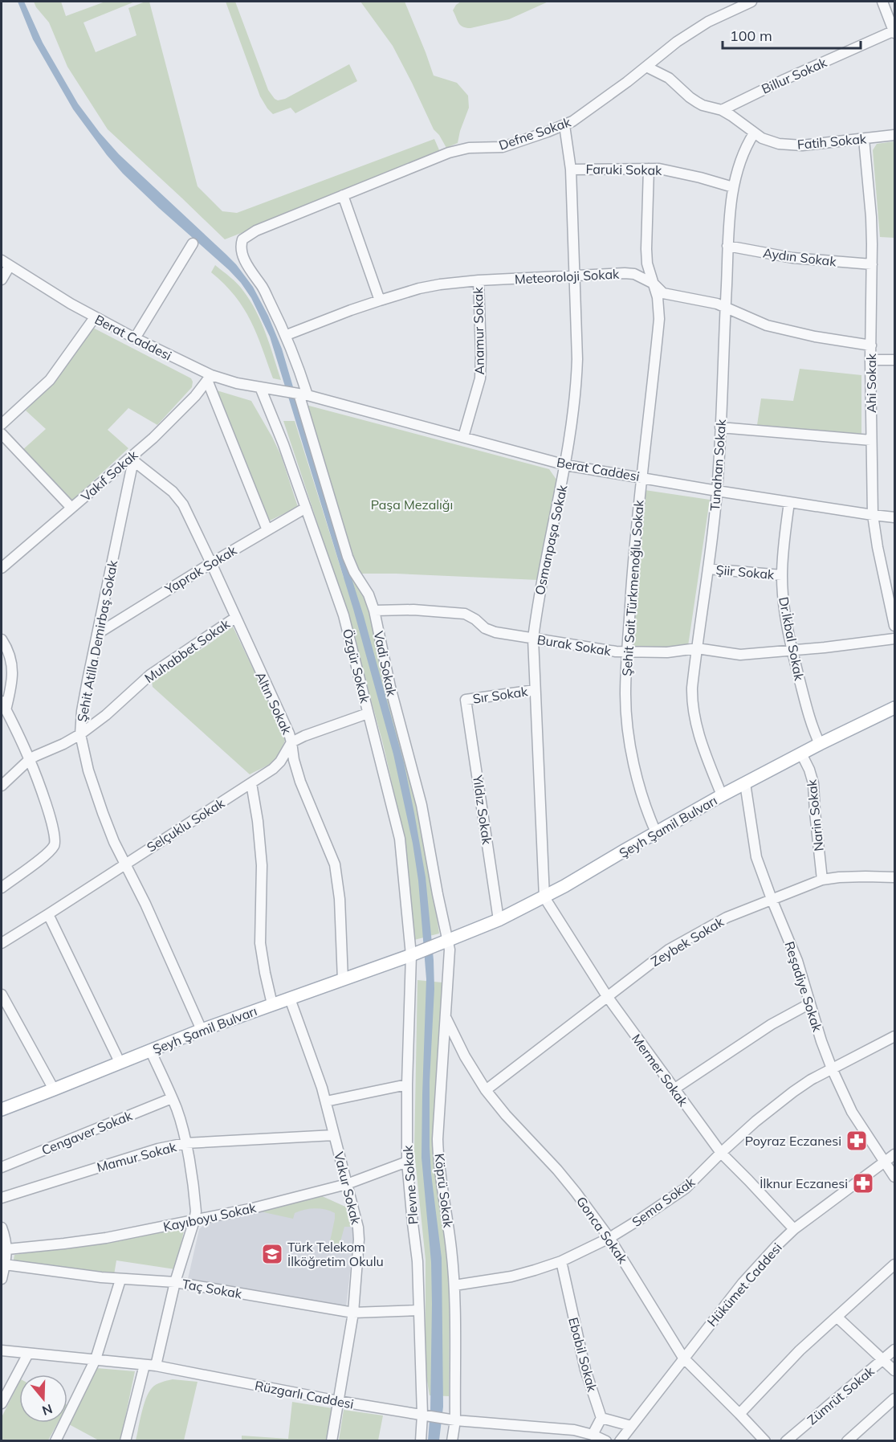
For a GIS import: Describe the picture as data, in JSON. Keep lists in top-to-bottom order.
{
  "streets": {
    "main road": ["Şeyh Şamil Bulvarı"],
    "street": [
      "Billur Sokak",
      "Defne Sokak",
      "Fatih Sokak",
      "Faruki Sokak",
      "Aydın Sokak",
      "Meteoroloji Sokak",
      "Anamur Sokak",
      "Berat Caddesi",
      "Ahi Sokak",
      "Tunahan Sokak",
      "Vakıf Sokak",
      "Osmanpaşa Sokak",
      "Yaprak Sokak",
      "Şiir Sokak",
      "Şehit Sait Türkmenoğlu Sokak",
      "Dr.İkbal Sokak",
      "Şehit Atilla Demirbaş Sokak",
      "Burak Sokak",
      "Muhabbet Sokak",
      "Vadi Sokak",
      "Özgür Sokak",
      "Sır Sokak",
      "Altın Sokak",
      "Yıldız Sokak",
      "Narin Sokak",
      "Selçuklu Sokak",
      "Zeybek Sokak",
      "Reşadiye Sokak",
      "Mermer Sokak",
      "Cengaver Sokak",
      "Mamur Sokak",
      "Plevne Sokak",
      "Vakur Sokak",
      "Köprü Sokak",
      "Sema Sokak",
      "Kayıboyu Sokak",
      "Gonca Sokak",
      "Hükümet Caddesi",
      "Taç Sokak",
      "Ebabil Sokak",
      "Rüzgarlı Caddesi",
      "Zümrüt Sokak"
    ]
  },
  "crossings": [
    ["Billur Sokak", "Fatih Sokak"],
    ["Defne Sokak", "Fatih Sokak"],
    ["Defne Sokak", "Osmanpaşa Sokak"],
    ["Defne Sokak", "Vadi Sokak"],
    ["Fatih Sokak", "Ahi Sokak"],
    ["Fatih Sokak", "Tunahan Sokak"],
    ["Faruki Sokak", "Tunahan Sokak"],
    ["Faruki Sokak", "Osmanpaşa Sokak"],
    ["Faruki Sokak", "Şehit Sait Türkmenoğlu Sokak"],
    ["Aydın Sokak", "Ahi Sokak"],
    ["Aydın Sokak", "Tunahan Sokak"],
    ["Meteoroloji Sokak", "Anamur Sokak"],
    ["Meteoroloji Sokak", "Ahi Sokak"],
    ["Meteoroloji Sokak", "Tunahan Sokak"],
    ["Meteoroloji Sokak", "Osmanpaşa Sokak"],
    ["Meteoroloji Sokak", "Şehit Sait Türkmenoğlu Sokak"],
    ["Meteoroloji Sokak", "Vadi Sokak"],
    ["Anamur Sokak", "Berat Caddesi"],
    ["Berat Caddesi", "Ahi Sokak"],
    ["Berat Caddesi", "Tunahan Sokak"],
    ["Berat Caddesi", "Vakıf Sokak"],
    ["Berat Caddesi", "Osmanpaşa Sokak"],
    ["Berat Caddesi", "Şehit Sait Türkmenoğlu Sokak"],
    ["Berat Caddesi", "Dr.İkbal Sokak"],
    ["Berat Caddesi", "Vadi Sokak"],
    ["Berat Caddesi", "Özgür Sokak"],
    ["Tunahan Sokak", "Şiir Sokak"],
    ["Tunahan Sokak", "Burak Sokak"],
    ["Tunahan Sokak", "Şeyh Şamil Bulvarı"],
    ["Vakıf Sokak", "Şehit Atilla Demirbaş Sokak"],
    ["Vakıf Sokak", "Altın Sokak"],
    ["Osmanpaşa Sokak", "Burak Sokak"],
    ["Osmanpaşa Sokak", "Sır Sokak"],
    ["Osmanpaşa Sokak", "Şeyh Şamil Bulvarı"],
    ["Osmanpaşa Sokak", "Mermer Sokak"],
    ["Yaprak Sokak", "Şehit Atilla Demirbaş Sokak"],
    ["Yaprak Sokak", "Özgür Sokak"],
    ["Yaprak Sokak", "Altın Sokak"],
    ["Şiir Sokak", "Dr.İkbal Sokak"],
    ["Şehit Sait Türkmenoğlu Sokak", "Burak Sokak"],
    ["Şehit Sait Türkmenoğlu Sokak", "Şeyh Şamil Bulvarı"],
    ["Dr.İkbal Sokak", "Burak Sokak"],
    ["Dr.İkbal Sokak", "Şeyh Şamil Bulvarı"],
    ["Şehit Atilla Demirbaş Sokak", "Muhabbet Sokak"],
    ["Şehit Atilla Demirbaş Sokak", "Altın Sokak"],
    ["Şehit Atilla Demirbaş Sokak", "Selçuklu Sokak"],
    ["Şehit Atilla Demirbaş Sokak", "Şeyh Şamil Bulvarı"],
    ["Burak Sokak", "Vadi Sokak"],
    ["Muhabbet Sokak", "Altın Sokak"],
    ["Vadi Sokak", "Şeyh Şamil Bulvarı"],
    ["Vadi Sokak", "Köprü Sokak"],
    ["Özgür Sokak", "Şeyh Şamil Bulvarı"],
    ["Özgür Sokak", "Plevne Sokak"],
    ["Sır Sokak", "Yıldız Sokak"],
    ["Altın Sokak", "Selçuklu Sokak"],
    ["Altın Sokak", "Şeyh Şamil Bulvarı"],
    ["Yıldız Sokak", "Şeyh Şamil Bulvarı"],
    ["Narin Sokak", "Şeyh Şamil Bulvarı"],
    ["Narin Sokak", "Zeybek Sokak"],
    ["Şeyh Şamil Bulvarı", "Reşadiye Sokak"],
    ["Şeyh Şamil Bulvarı", "Mermer Sokak"],
    ["Şeyh Şamil Bulvarı", "Plevne Sokak"],
    ["Şeyh Şamil Bulvarı", "Vakur Sokak"],
    ["Şeyh Şamil Bulvarı", "Köprü Sokak"],
    ["Zeybek Sokak", "Reşadiye Sokak"],
    ["Zeybek Sokak", "Mermer Sokak"],
    ["Zeybek Sokak", "Gonca Sokak"],
    ["Reşadiye Sokak", "Sema Sokak"],
    ["Reşadiye Sokak", "Hükümet Caddesi"],
    ["Mermer Sokak", "Sema Sokak"],
    ["Mermer Sokak", "Hükümet Caddesi"],
    ["Mamur Sokak", "Vakur Sokak"],
    ["Plevne Sokak", "Kayıboyu Sokak"],
    ["Plevne Sokak", "Taç Sokak"],
    ["Plevne Sokak", "Rüzgarlı Caddesi"],
    ["Vakur Sokak", "Kayıboyu Sokak"],
    ["Vakur Sokak", "Taç Sokak"],
    ["Vakur Sokak", "Rüzgarlı Caddesi"],
    ["Köprü Sokak", "Sema Sokak"],
    ["Köprü Sokak", "Gonca Sokak"],
    ["Köprü Sokak", "Rüzgarlı Caddesi"],
    ["Sema Sokak", "Gonca Sokak"],
    ["Sema Sokak", "Ebabil Sokak"],
    ["Gonca Sokak", "Hükümet Caddesi"]
  ],
  "parks": ["Paşa Mezalığı"],
  "places": {
    "pharmacy": ["Poyraz Eczanesi", "İlknur Eczanesi"],
    "school or university": ["Türk Telekom İlköğretim Okulu"]
  },
  "scale_bar": "100 m",
  "north": "bottom"
}
